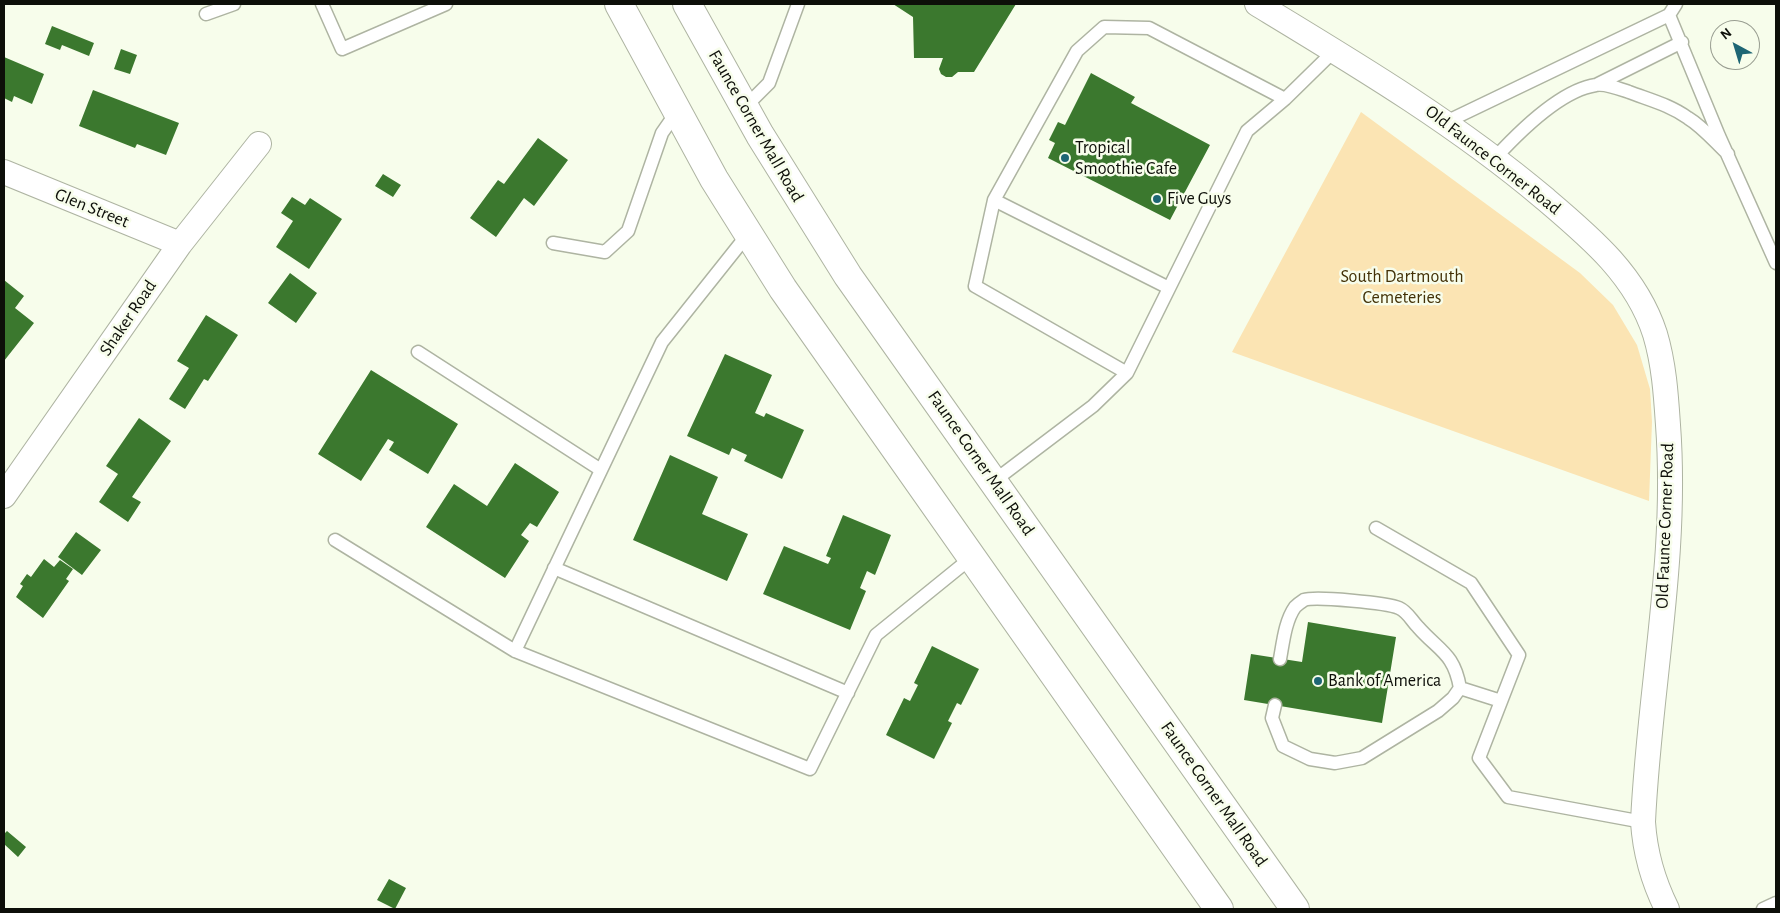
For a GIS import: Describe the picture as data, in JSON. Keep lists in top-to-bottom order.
{
  "streets": {
    "main road": ["Faunce Corner Mall Road"],
    "street": ["Old Faunce Corner Road", "Glen Street", "Shaker Road"]
  },
  "crossings": [
    ["Glen Street", "Shaker Road"]
  ],
  "parks": ["South Dartmouth Cemeteries"],
  "places": ["Tropical Smoothie Cafe", "Five Guys", "Bank of America"],
  "north": "top left"
}
